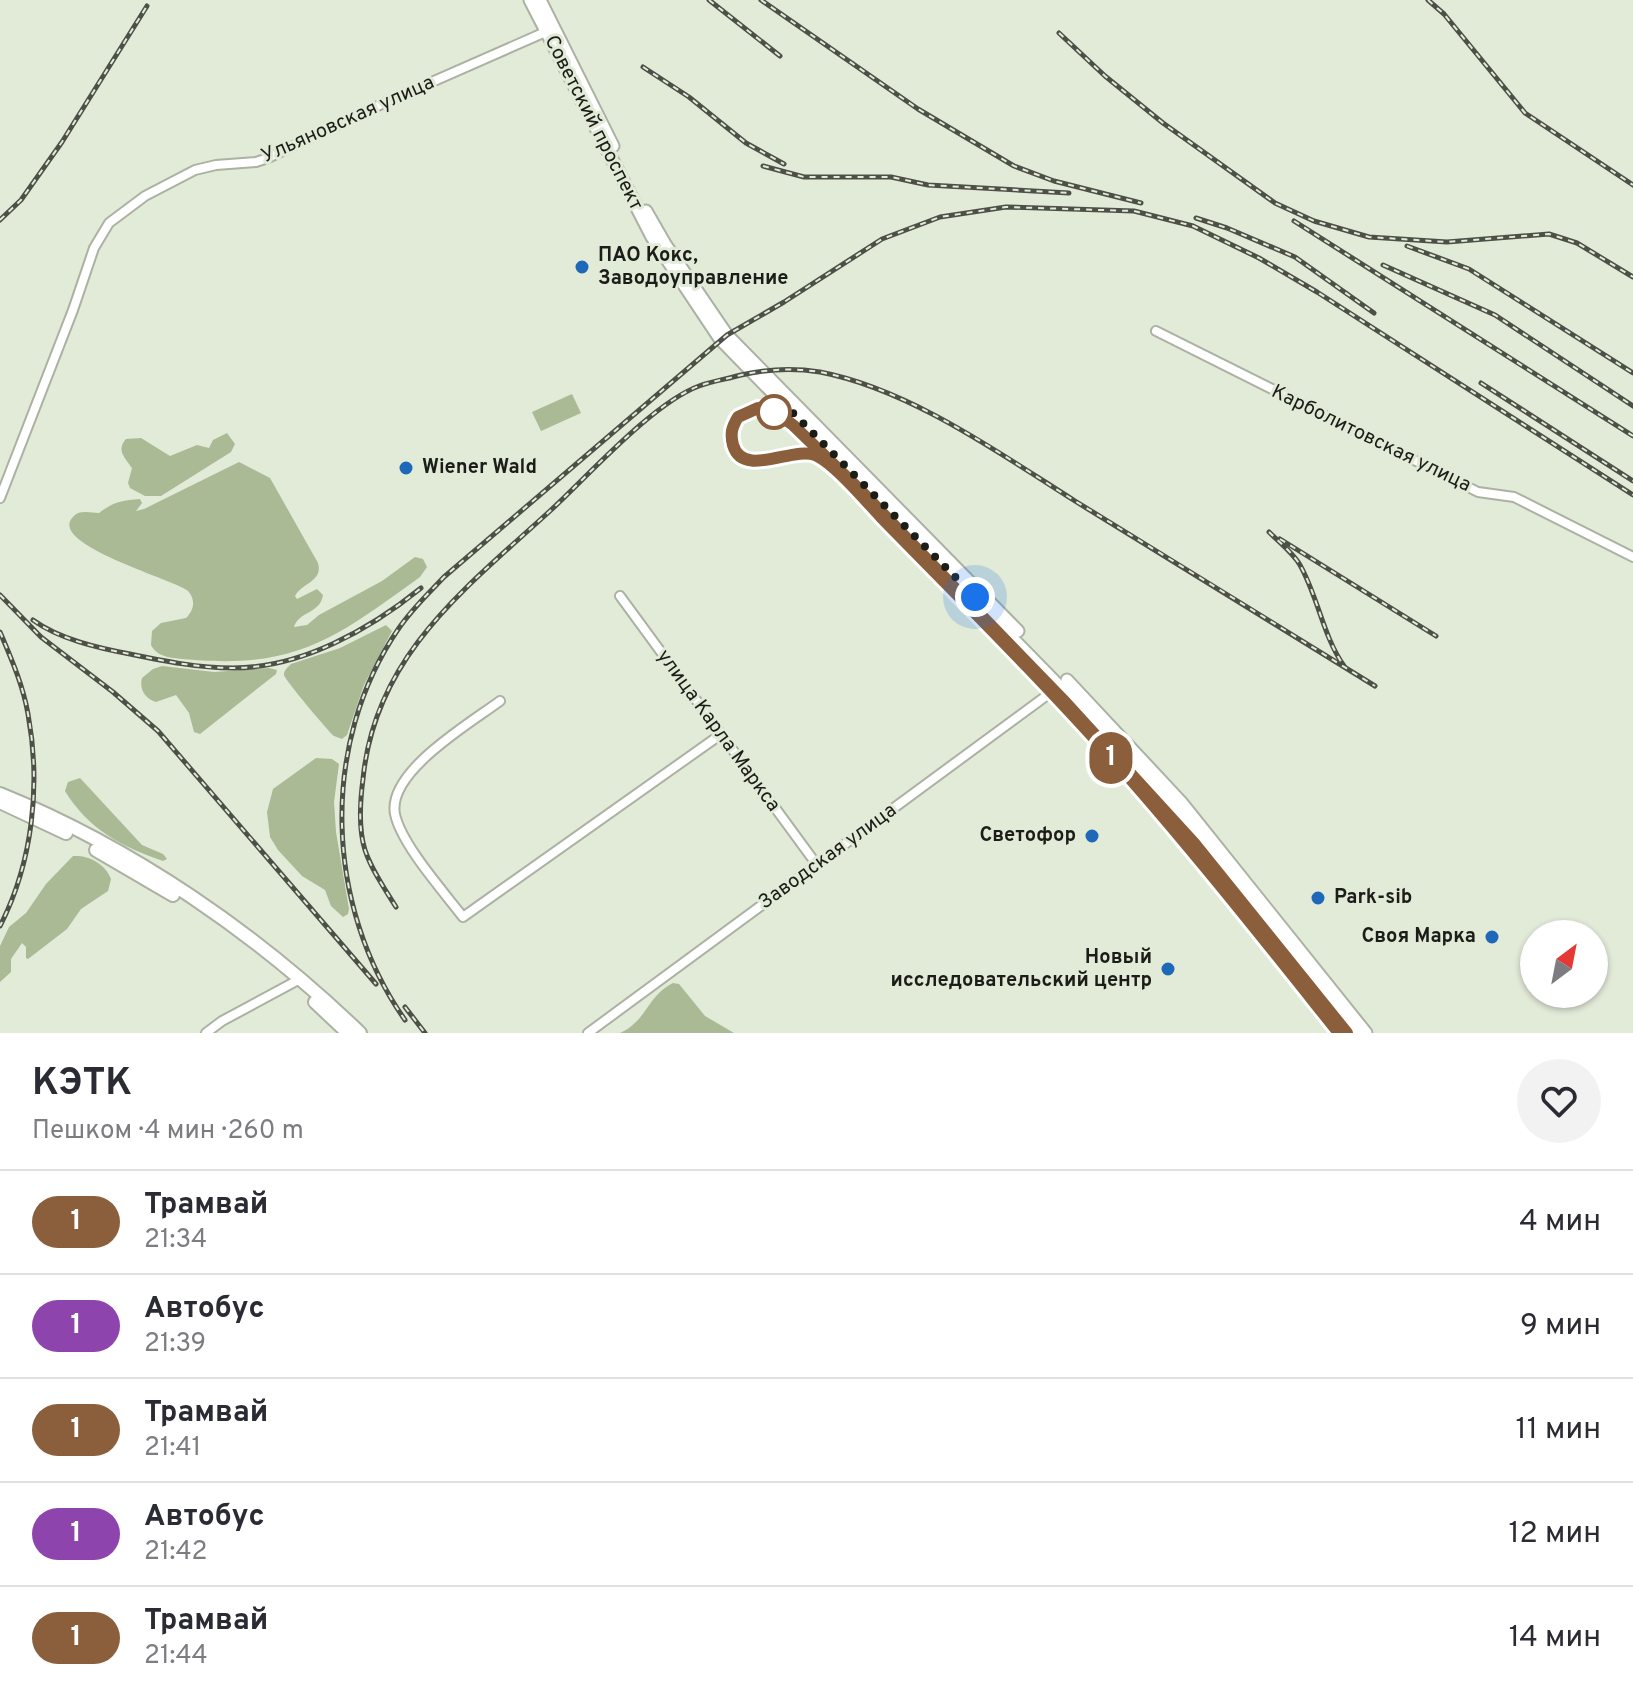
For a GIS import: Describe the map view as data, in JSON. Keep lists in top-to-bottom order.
{
  "streets": {
    "main road": ["Советский проспект"],
    "street": [
      "Ульяновская улица",
      "Карболитовская улица",
      "улица Карла Маркса",
      "Заводская улица"
    ]
  },
  "crossings": [
    ["Ульяновская улица", "Советский проспект"],
    ["Советский проспект", "Заводская улица"],
    ["улица Карла Маркса", "Заводская улица"]
  ],
  "places": [
    "ПАО Кокс, Заводоуправление",
    "Wiener Wald",
    "Светофор",
    "Park-sib",
    "Своя Марка",
    "Новый исследовательский центр"
  ],
  "lines": ["tram line 1"],
  "north": "top right",
  "page": {
    "on_map": "1",
    "heading": ["КЭТК", "Пешком · 4 мин · 260 m"],
    "list": [
      {
        "mark": "1",
        "name": "Трамвай",
        "note": "21:34",
        "value": "4 мин"
      },
      {
        "mark": "1",
        "name": "Автобус",
        "note": "21:39",
        "value": "9 мин"
      },
      {
        "mark": "1",
        "name": "Трамвай",
        "note": "21:41",
        "value": "11 мин"
      },
      {
        "mark": "1",
        "name": "Автобус",
        "note": "21:42",
        "value": "12 мин"
      },
      {
        "mark": "1",
        "name": "Трамвай",
        "note": "21:44",
        "value": "14 мин"
      }
    ]
  }
}
